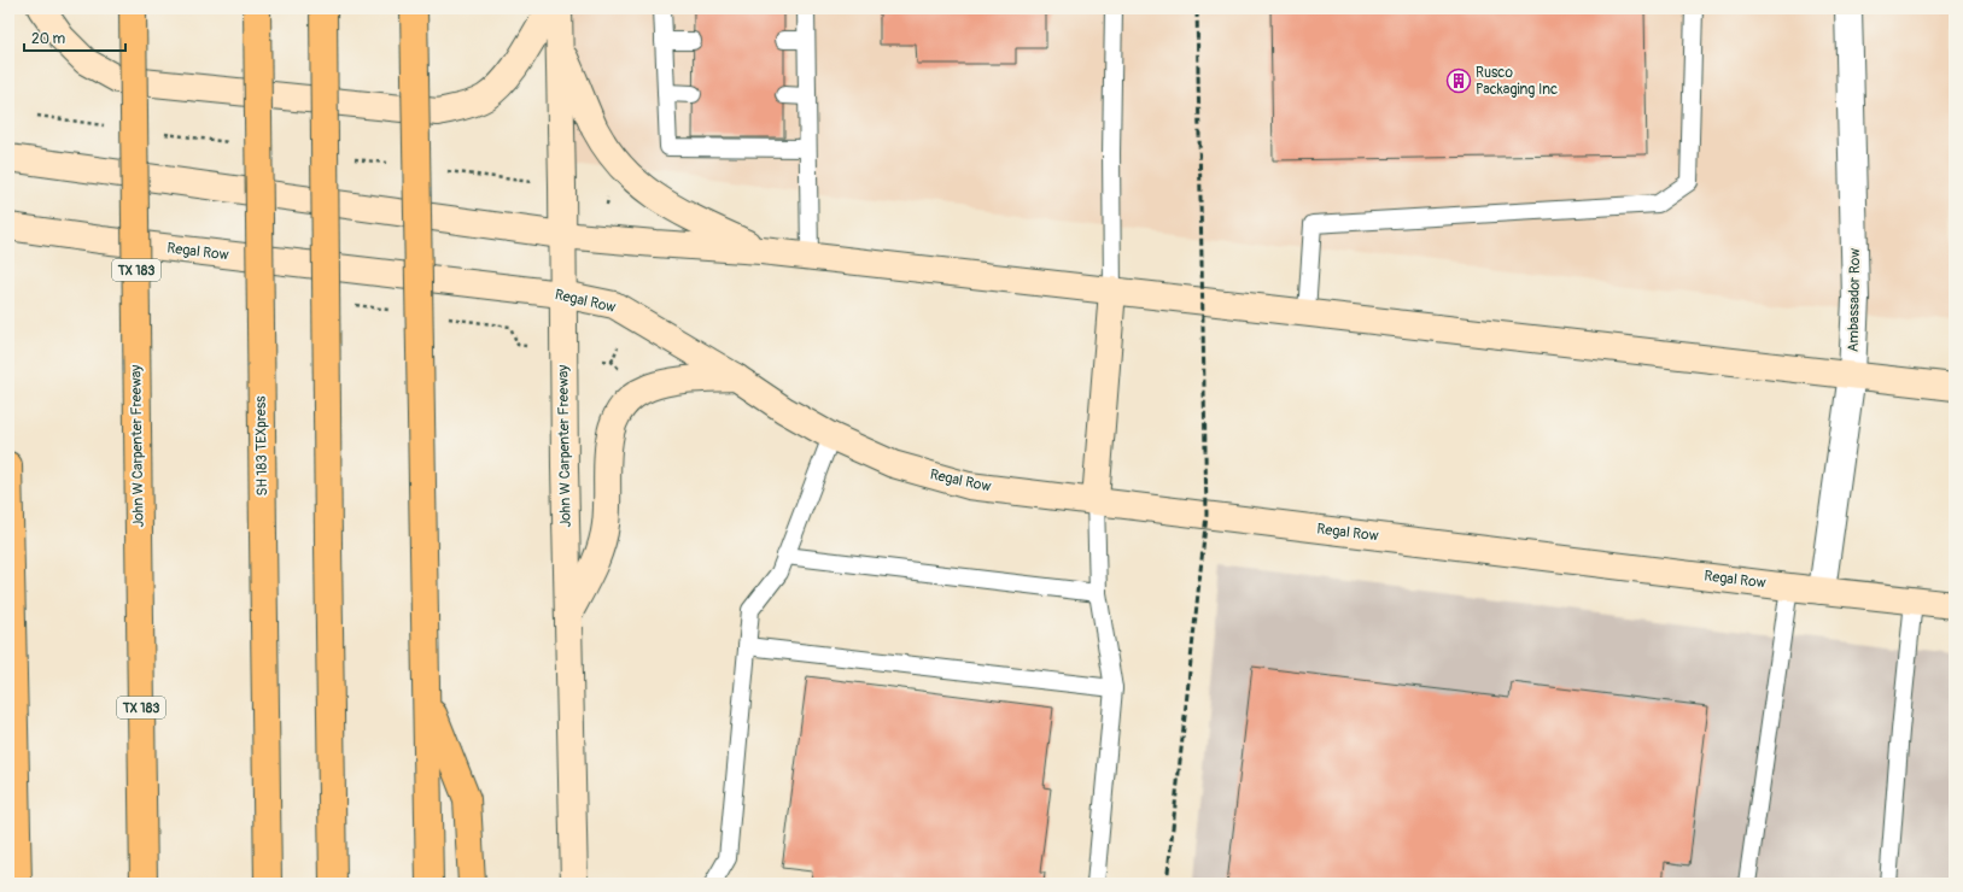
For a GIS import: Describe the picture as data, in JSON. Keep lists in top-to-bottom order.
{
  "streets": {
    "highway": ["TX 183", "John W Carpenter Freeway", "SH 183 TEXpress"],
    "main road": ["Regal Row"],
    "street": ["Ambassador Row"]
  },
  "crossings": [
    ["Regal Row", "Ambassador Row"],
    ["Regal Row", "John W Carpenter Freeway"]
  ],
  "places": {
    "building": ["Rusco Packaging Inc"]
  },
  "scale_bar": "20 m"
}
